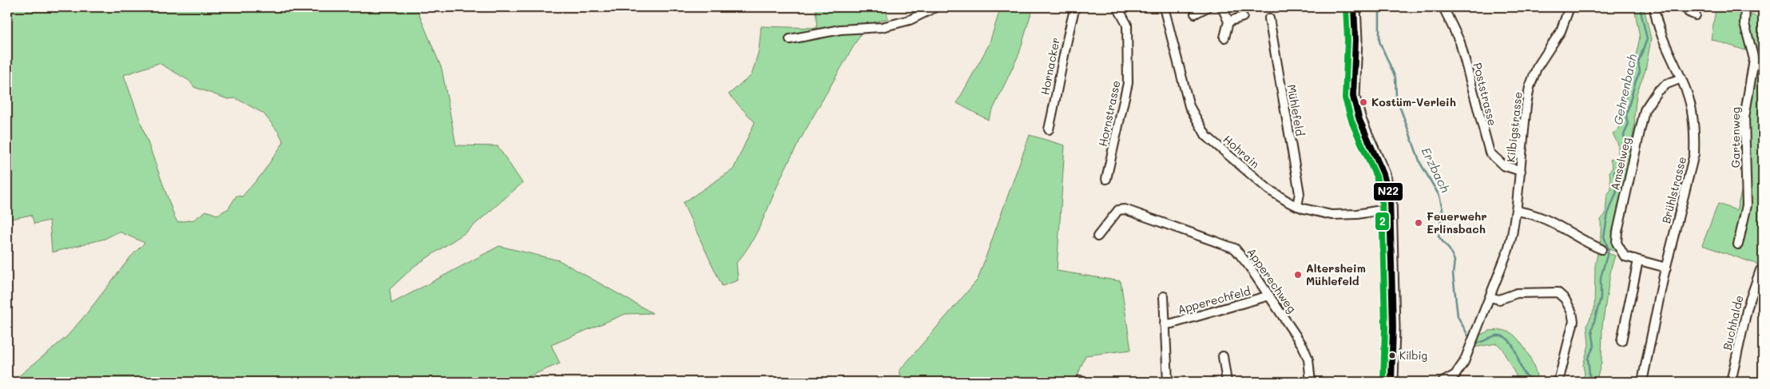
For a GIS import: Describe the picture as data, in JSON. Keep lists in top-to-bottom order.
{
  "streets": {
    "street": [
      "Hornacker",
      "Poststrasse",
      "Mühlefeld",
      "Hornstrasse",
      "Kilbigstrasse",
      "Gartenweg",
      "Hohrain",
      "Amselweg",
      "Brühlstrasse",
      "Apperechweg",
      "Apperechfeld",
      "Buchhalde"
    ]
  },
  "crossings": [
    ["Poststrasse", "Kilbigstrasse"],
    ["Mühlefeld", "Hohrain"],
    ["Amselweg", "Brühlstrasse"],
    ["Apperechweg", "Apperechfeld"]
  ],
  "water": ["Gehrenbach", "Erzbach"],
  "places": [
    "Kostüm-Verleih",
    "Feuerwehr Erlinsbach",
    "Altersheim Mühlefeld",
    "Kilbig"
  ],
  "lines": ["transit line N22", "transit line 2"]
}
